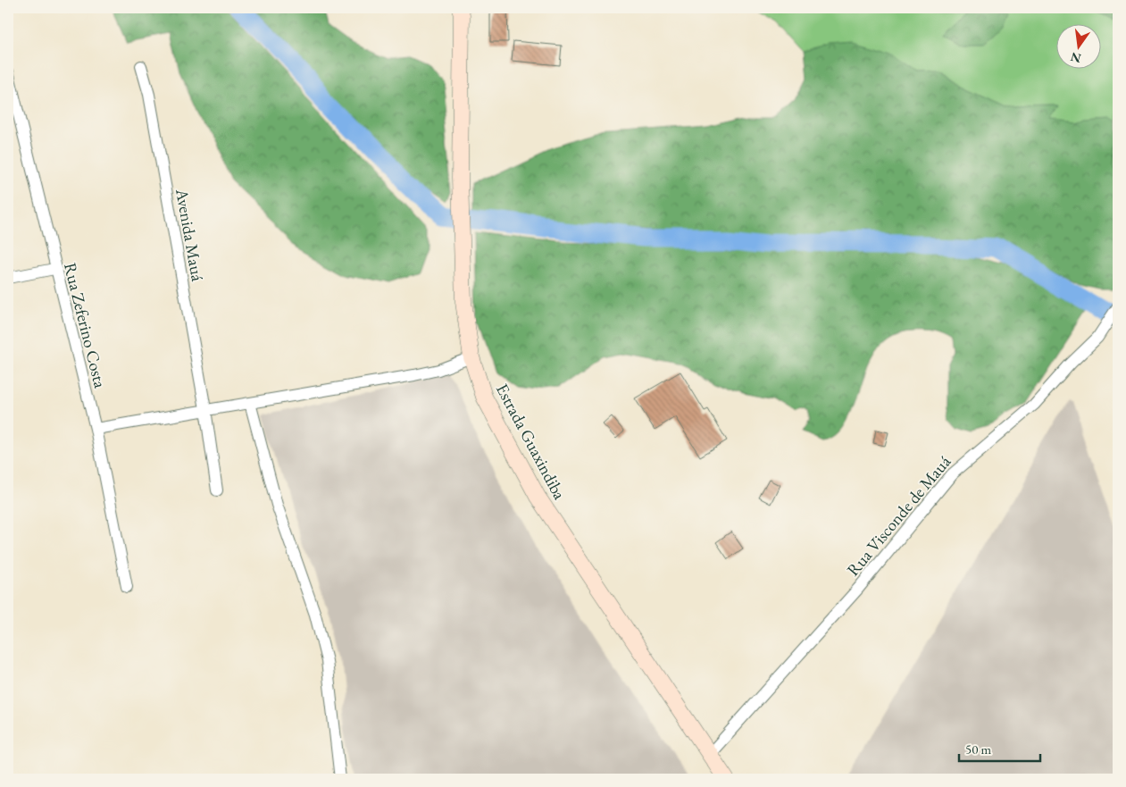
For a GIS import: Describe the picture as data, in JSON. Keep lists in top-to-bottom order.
{
  "streets": {
    "street": [
      "Avenida Mauá",
      "Rua Zeferino Costa",
      "Estrada Guaxindiba",
      "Rua Visconde de Mauá"
    ]
  },
  "crossings": [
    ["Estrada Guaxindiba", "Rua Visconde de Mauá"]
  ],
  "scale_bar": "50 m",
  "north": "bottom"
}
